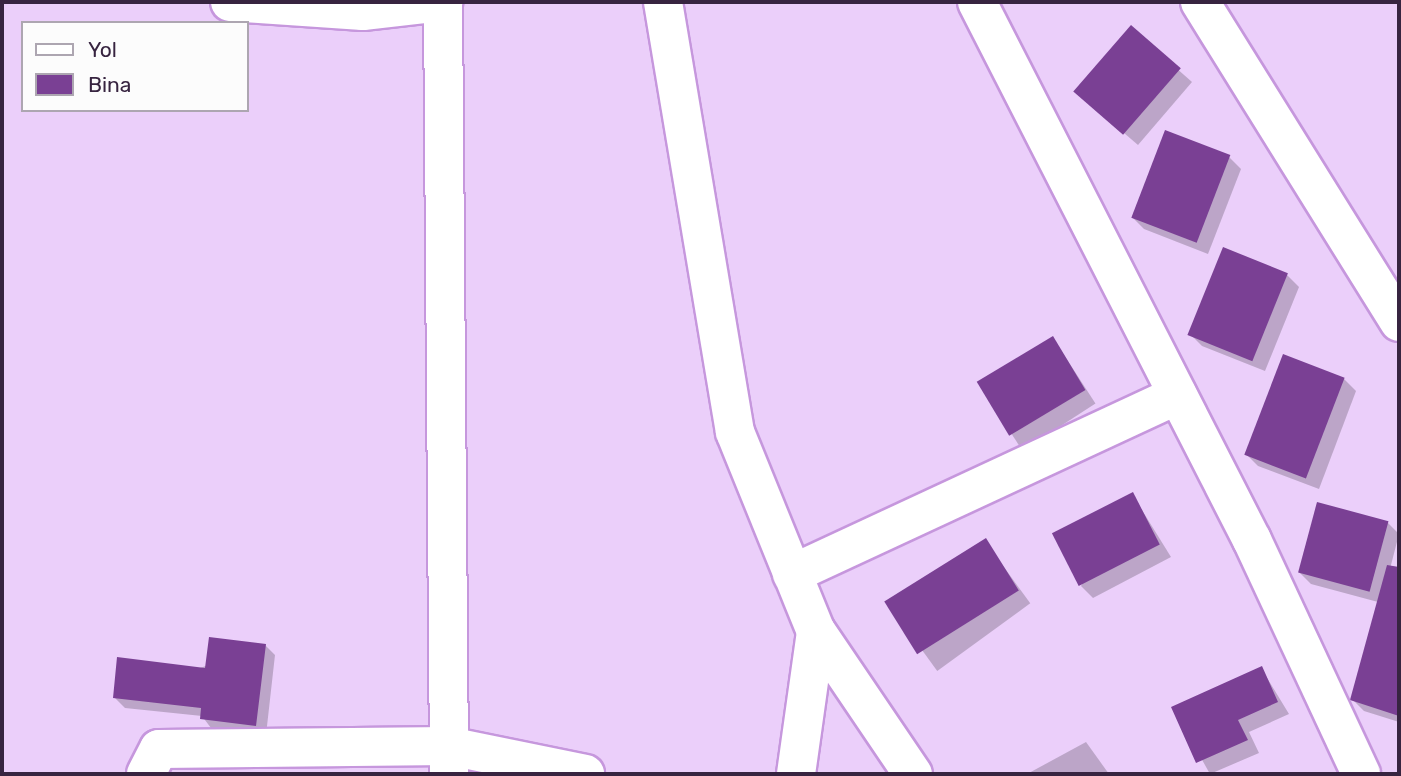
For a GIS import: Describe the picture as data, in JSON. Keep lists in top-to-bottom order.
{
  "legend": ["Yol", "Bina"]
}
